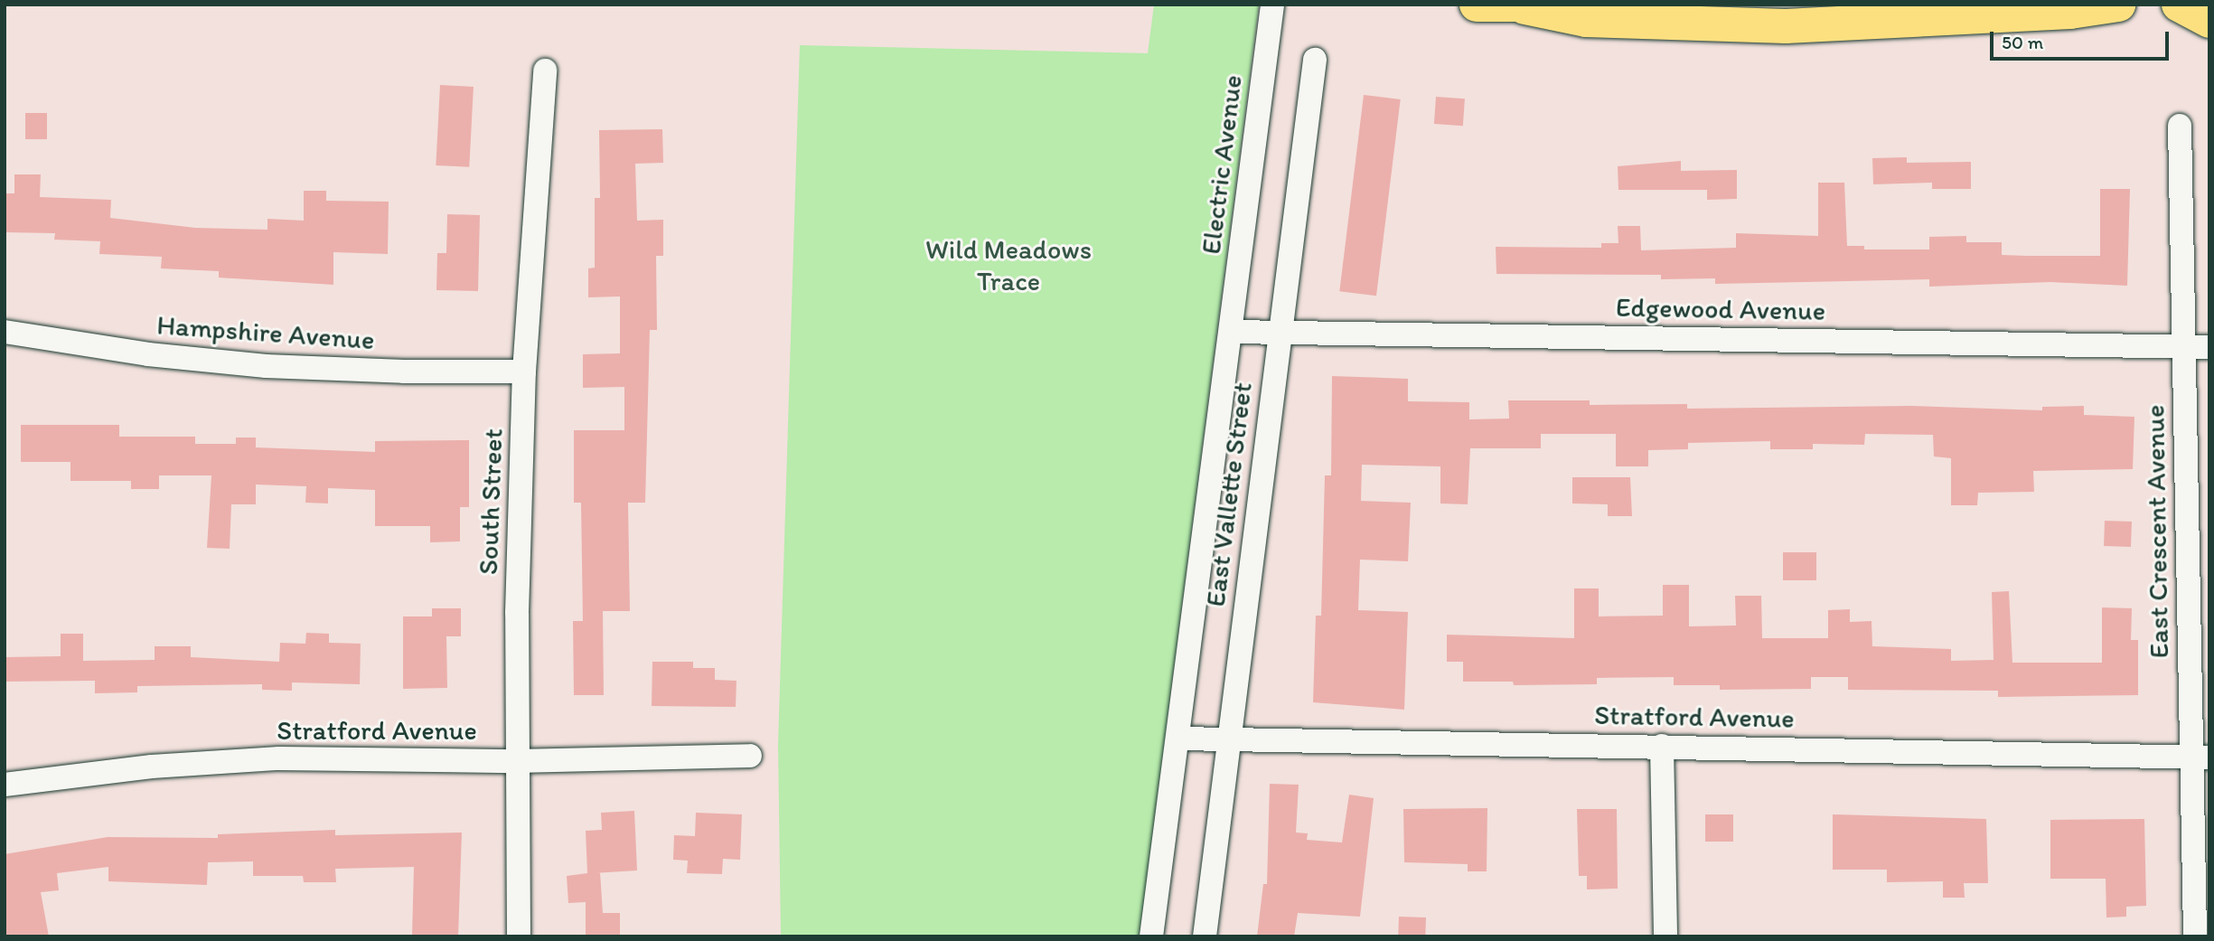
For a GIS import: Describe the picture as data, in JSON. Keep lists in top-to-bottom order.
{
  "streets": {
    "street": [
      "Electric Avenue",
      "Edgewood Avenue",
      "Hampshire Avenue",
      "East Vallette Street",
      "South Street",
      "East Crescent Avenue",
      "Stratford Avenue"
    ]
  },
  "crossings": [
    ["Electric Avenue", "Edgewood Avenue"],
    ["Electric Avenue", "East Vallette Street"],
    ["Edgewood Avenue", "East Vallette Street"],
    ["Edgewood Avenue", "East Crescent Avenue"],
    ["Hampshire Avenue", "South Street"],
    ["East Vallette Street", "Stratford Avenue"],
    ["South Street", "Stratford Avenue"],
    ["East Crescent Avenue", "Stratford Avenue"]
  ],
  "parks": ["Wild Meadows Trace"],
  "scale_bar": "50 m"
}
